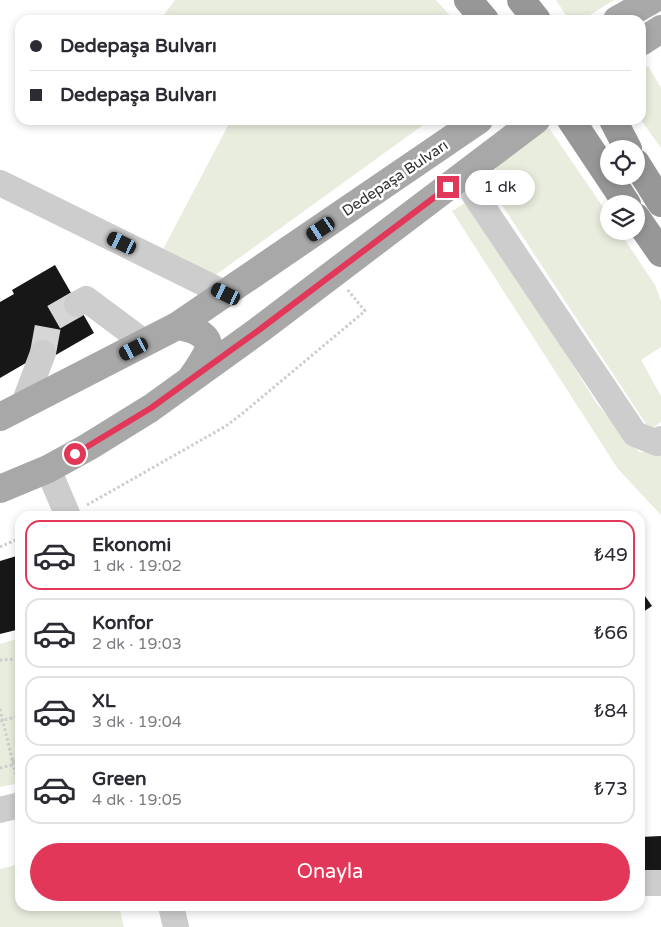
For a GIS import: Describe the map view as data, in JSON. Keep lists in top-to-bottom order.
{
  "streets": {
    "main road": ["Dedepaşa Bulvarı"]
  },
  "page": {
    "banner": ["Dedepaşa Bulvarı", "Dedepaşa Bulvarı"],
    "bubble": "1 dk",
    "list": [
      {
        "name": "Ekonomi",
        "note": "1 dk · 19:02",
        "value": "₺49"
      },
      {
        "name": "Konfor",
        "note": "2 dk · 19:03",
        "value": "₺66"
      },
      {
        "name": "XL",
        "note": "3 dk · 19:04",
        "value": "₺84"
      },
      {
        "name": "Green",
        "note": "4 dk · 19:05",
        "value": "₺73"
      }
    ],
    "buttons": "Onayla"
  }
}
